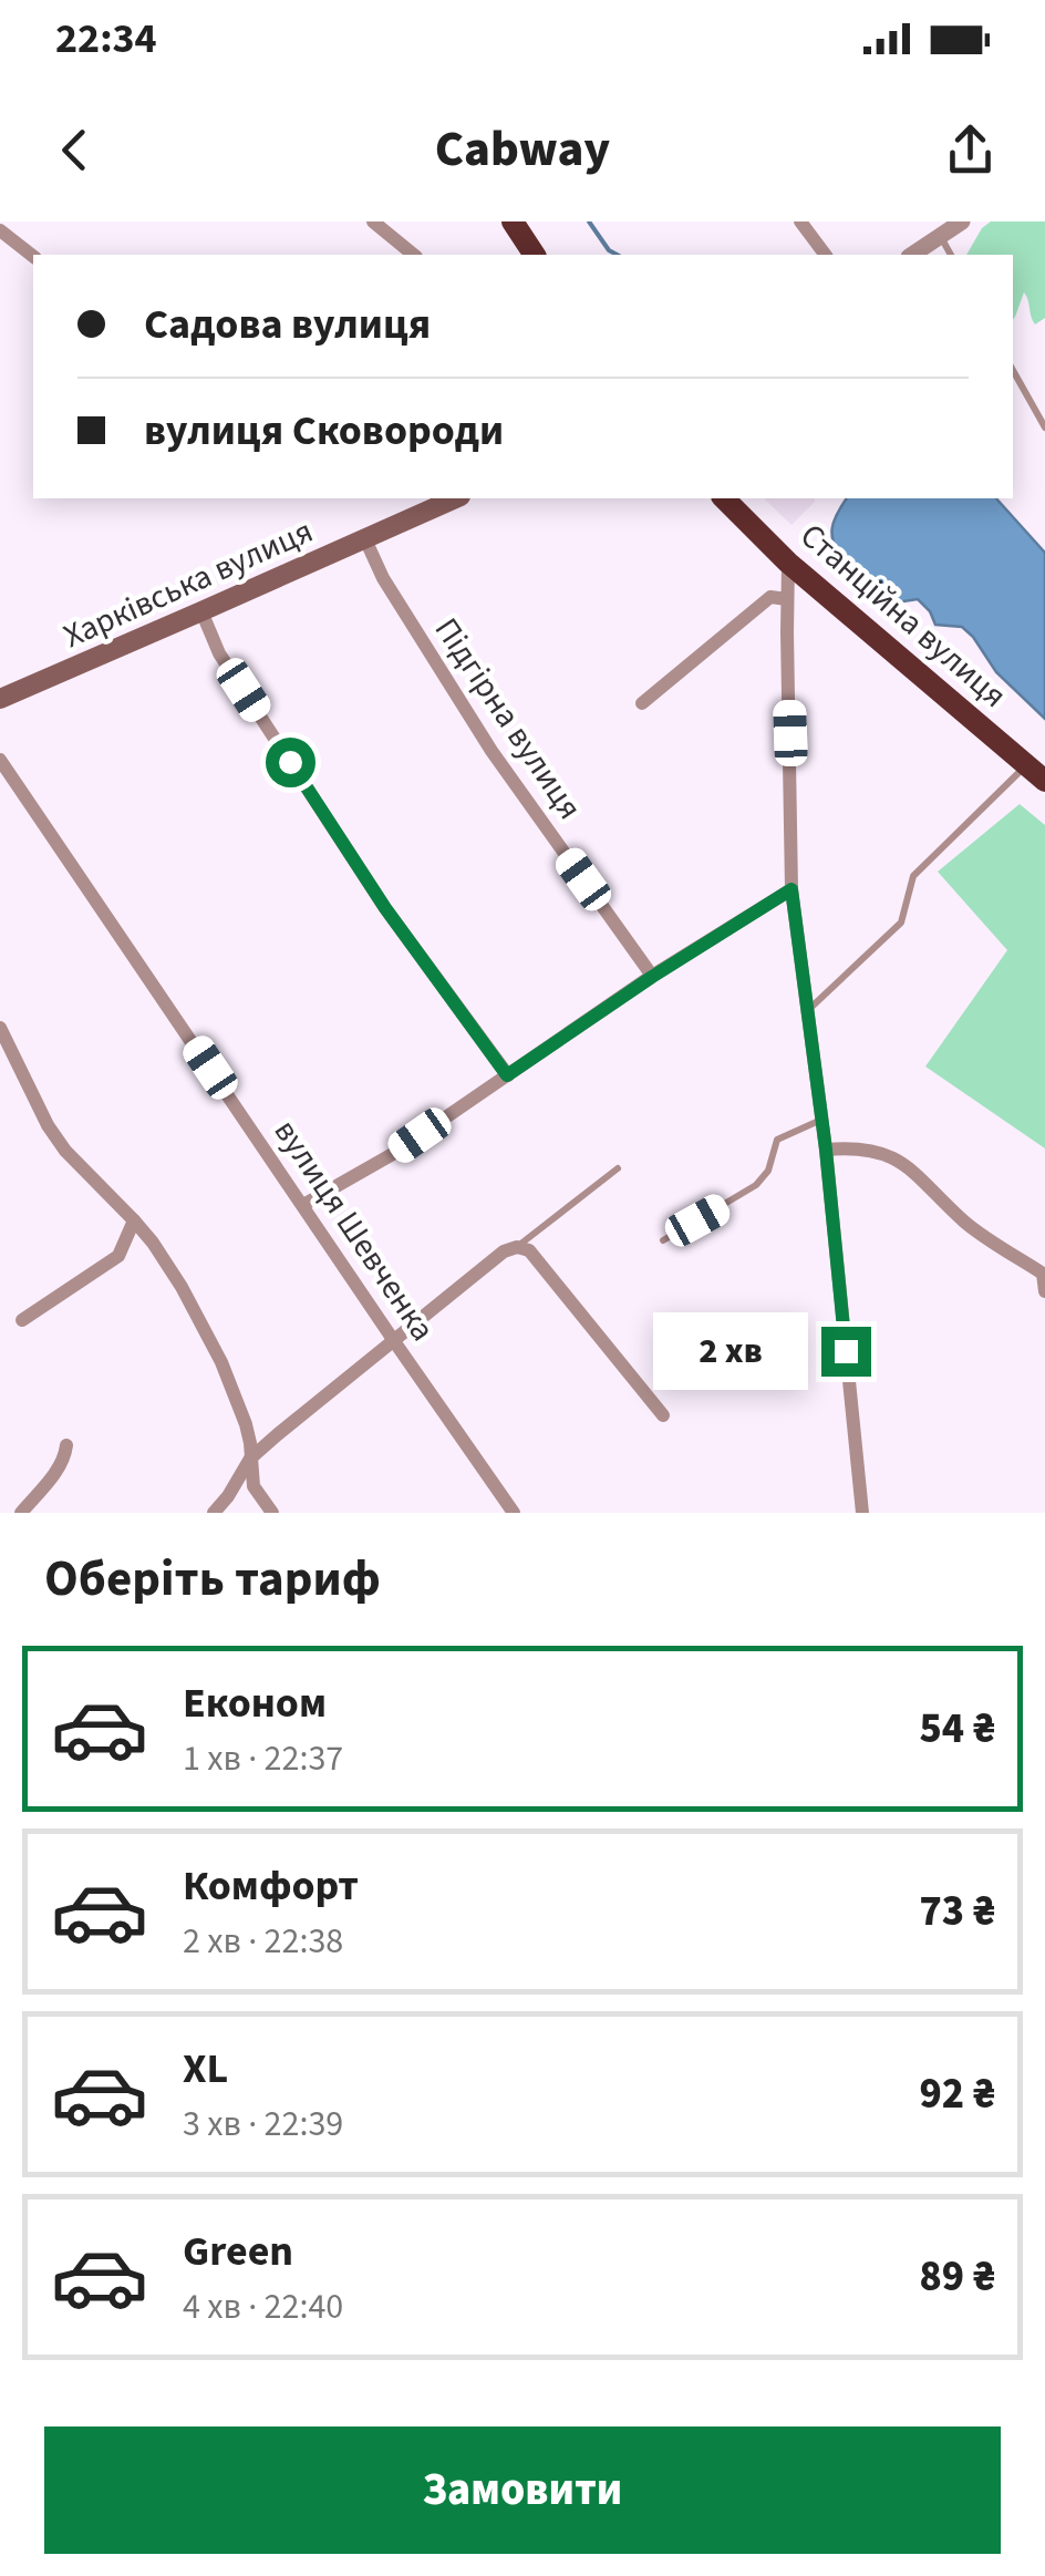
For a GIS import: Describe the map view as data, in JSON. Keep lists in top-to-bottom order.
{
  "streets": {
    "highway": ["Станційна вулиця"],
    "main road": ["Харківська вулиця"],
    "street": ["Підгірна вулиця", "вулиця Шевченка"]
  },
  "crossings": [
    ["Харківська вулиця", "Підгірна вулиця"]
  ],
  "page": {
    "status": "22:34",
    "header": "Cabway",
    "banner": ["Садова вулиця", "вулиця Сковороди"],
    "bubble": "2 хв",
    "heading": "Оберіть тариф",
    "list": [
      {
        "name": "Економ",
        "note": "1 хв · 22:37",
        "value": "54 ₴"
      },
      {
        "name": "Комфорт",
        "note": "2 хв · 22:38",
        "value": "73 ₴"
      },
      {
        "name": "XL",
        "note": "3 хв · 22:39",
        "value": "92 ₴"
      },
      {
        "name": "Green",
        "note": "4 хв · 22:40",
        "value": "89 ₴"
      }
    ],
    "buttons": "Замовити"
  }
}
